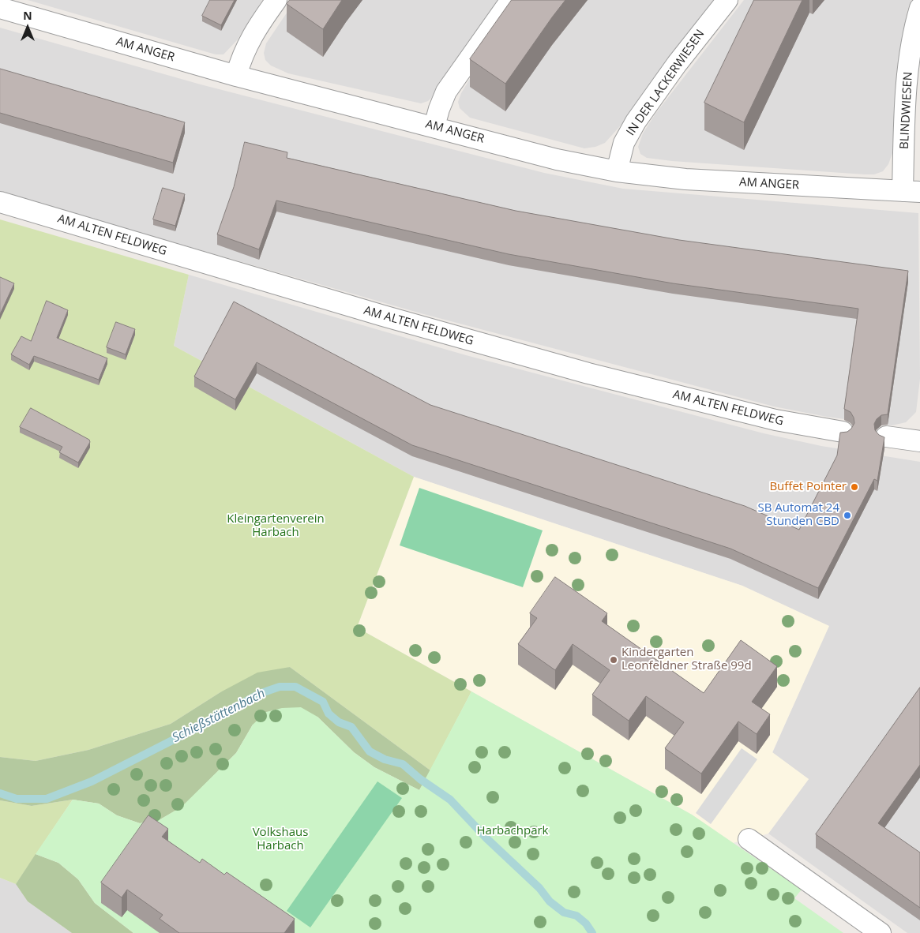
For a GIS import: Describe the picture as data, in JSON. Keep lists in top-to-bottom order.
{
  "streets": {
    "street": [
      "AM ANGER",
      "IN DER LACKERWIESEN",
      "BLINDWIESEN",
      "AM ALTEN FELDWEG"
    ]
  },
  "crossings": [
    ["AM ANGER", "IN DER LACKERWIESEN"],
    ["AM ANGER", "BLINDWIESEN"]
  ],
  "water": ["Schießstättenbach"],
  "parks": ["Kleingartenverein Harbach", "Harbachpark", "Volkshaus Harbach"],
  "places": ["Buffet Pointer", "SB Automat 24 Stunden CBD", "Kindergarten Leonfeldner Straße 99d"],
  "north": "top"
}
